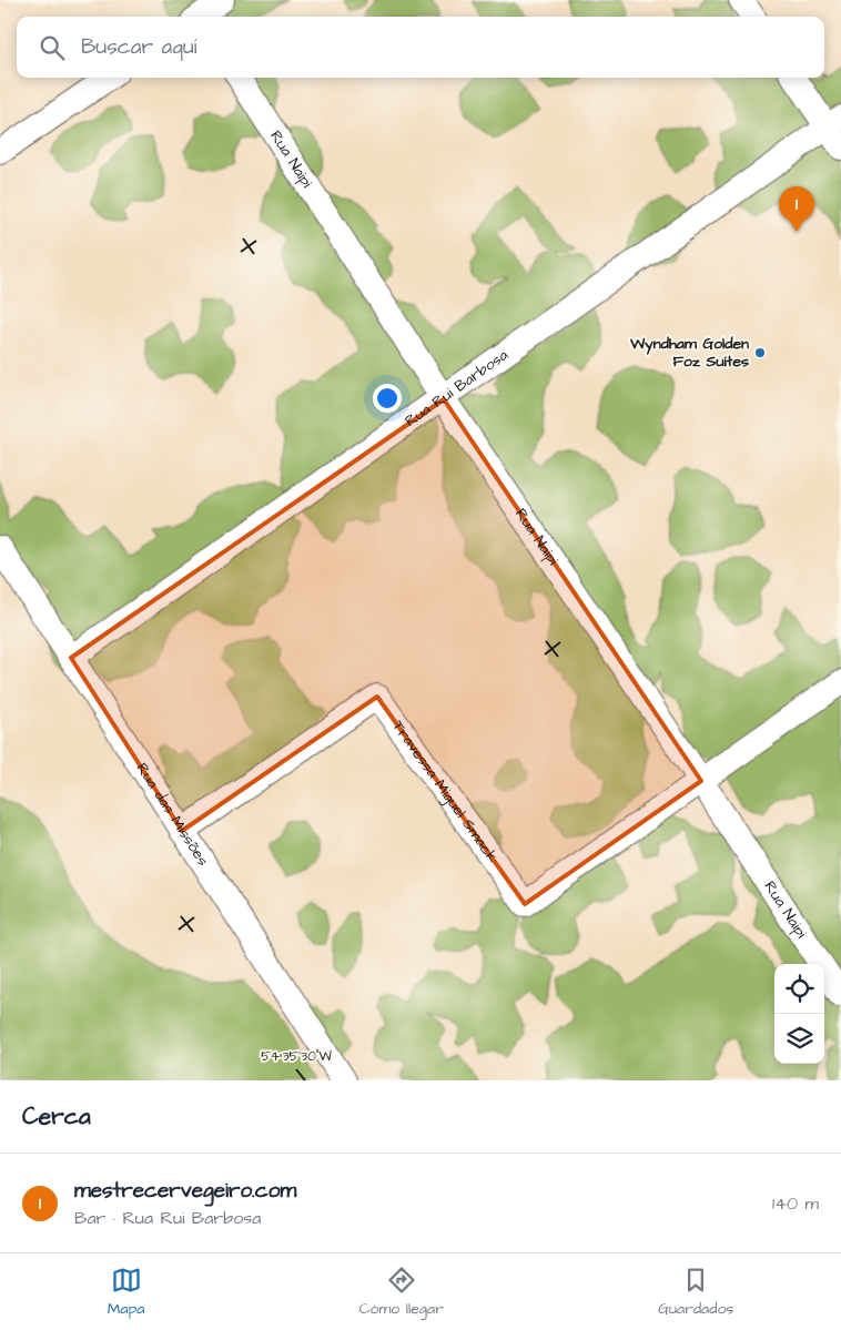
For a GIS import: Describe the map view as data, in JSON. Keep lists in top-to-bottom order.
{
  "streets": {
    "street": [
      "Rua Naipi",
      "Rua Rui Barbosa",
      "Travessa Miguel Smack",
      "Rua das Missões"
    ]
  },
  "crossings": [
    ["Rua Naipi", "Rua Rui Barbosa"],
    ["Rua Naipi", "Travessa Miguel Smack"],
    ["Rua Rui Barbosa", "Rua das Missões"],
    ["Travessa Miguel Smack", "Rua das Missões"]
  ],
  "places": ["Wyndham Golden Foz Suítes"],
  "page": {
    "search": "Buscar aquí",
    "pins": "1",
    "heading": "Cerca",
    "list": [
      {
        "mark": "1",
        "name": "mestrecervegeiro.com",
        "note": "Bar · Rua Rui Barbosa",
        "value": "140 m"
      }
    ],
    "nav": ["Mapa", "Cómo llegar", "Guardados"]
  },
  "coordinates": ["54°35'30\"W"]
}
